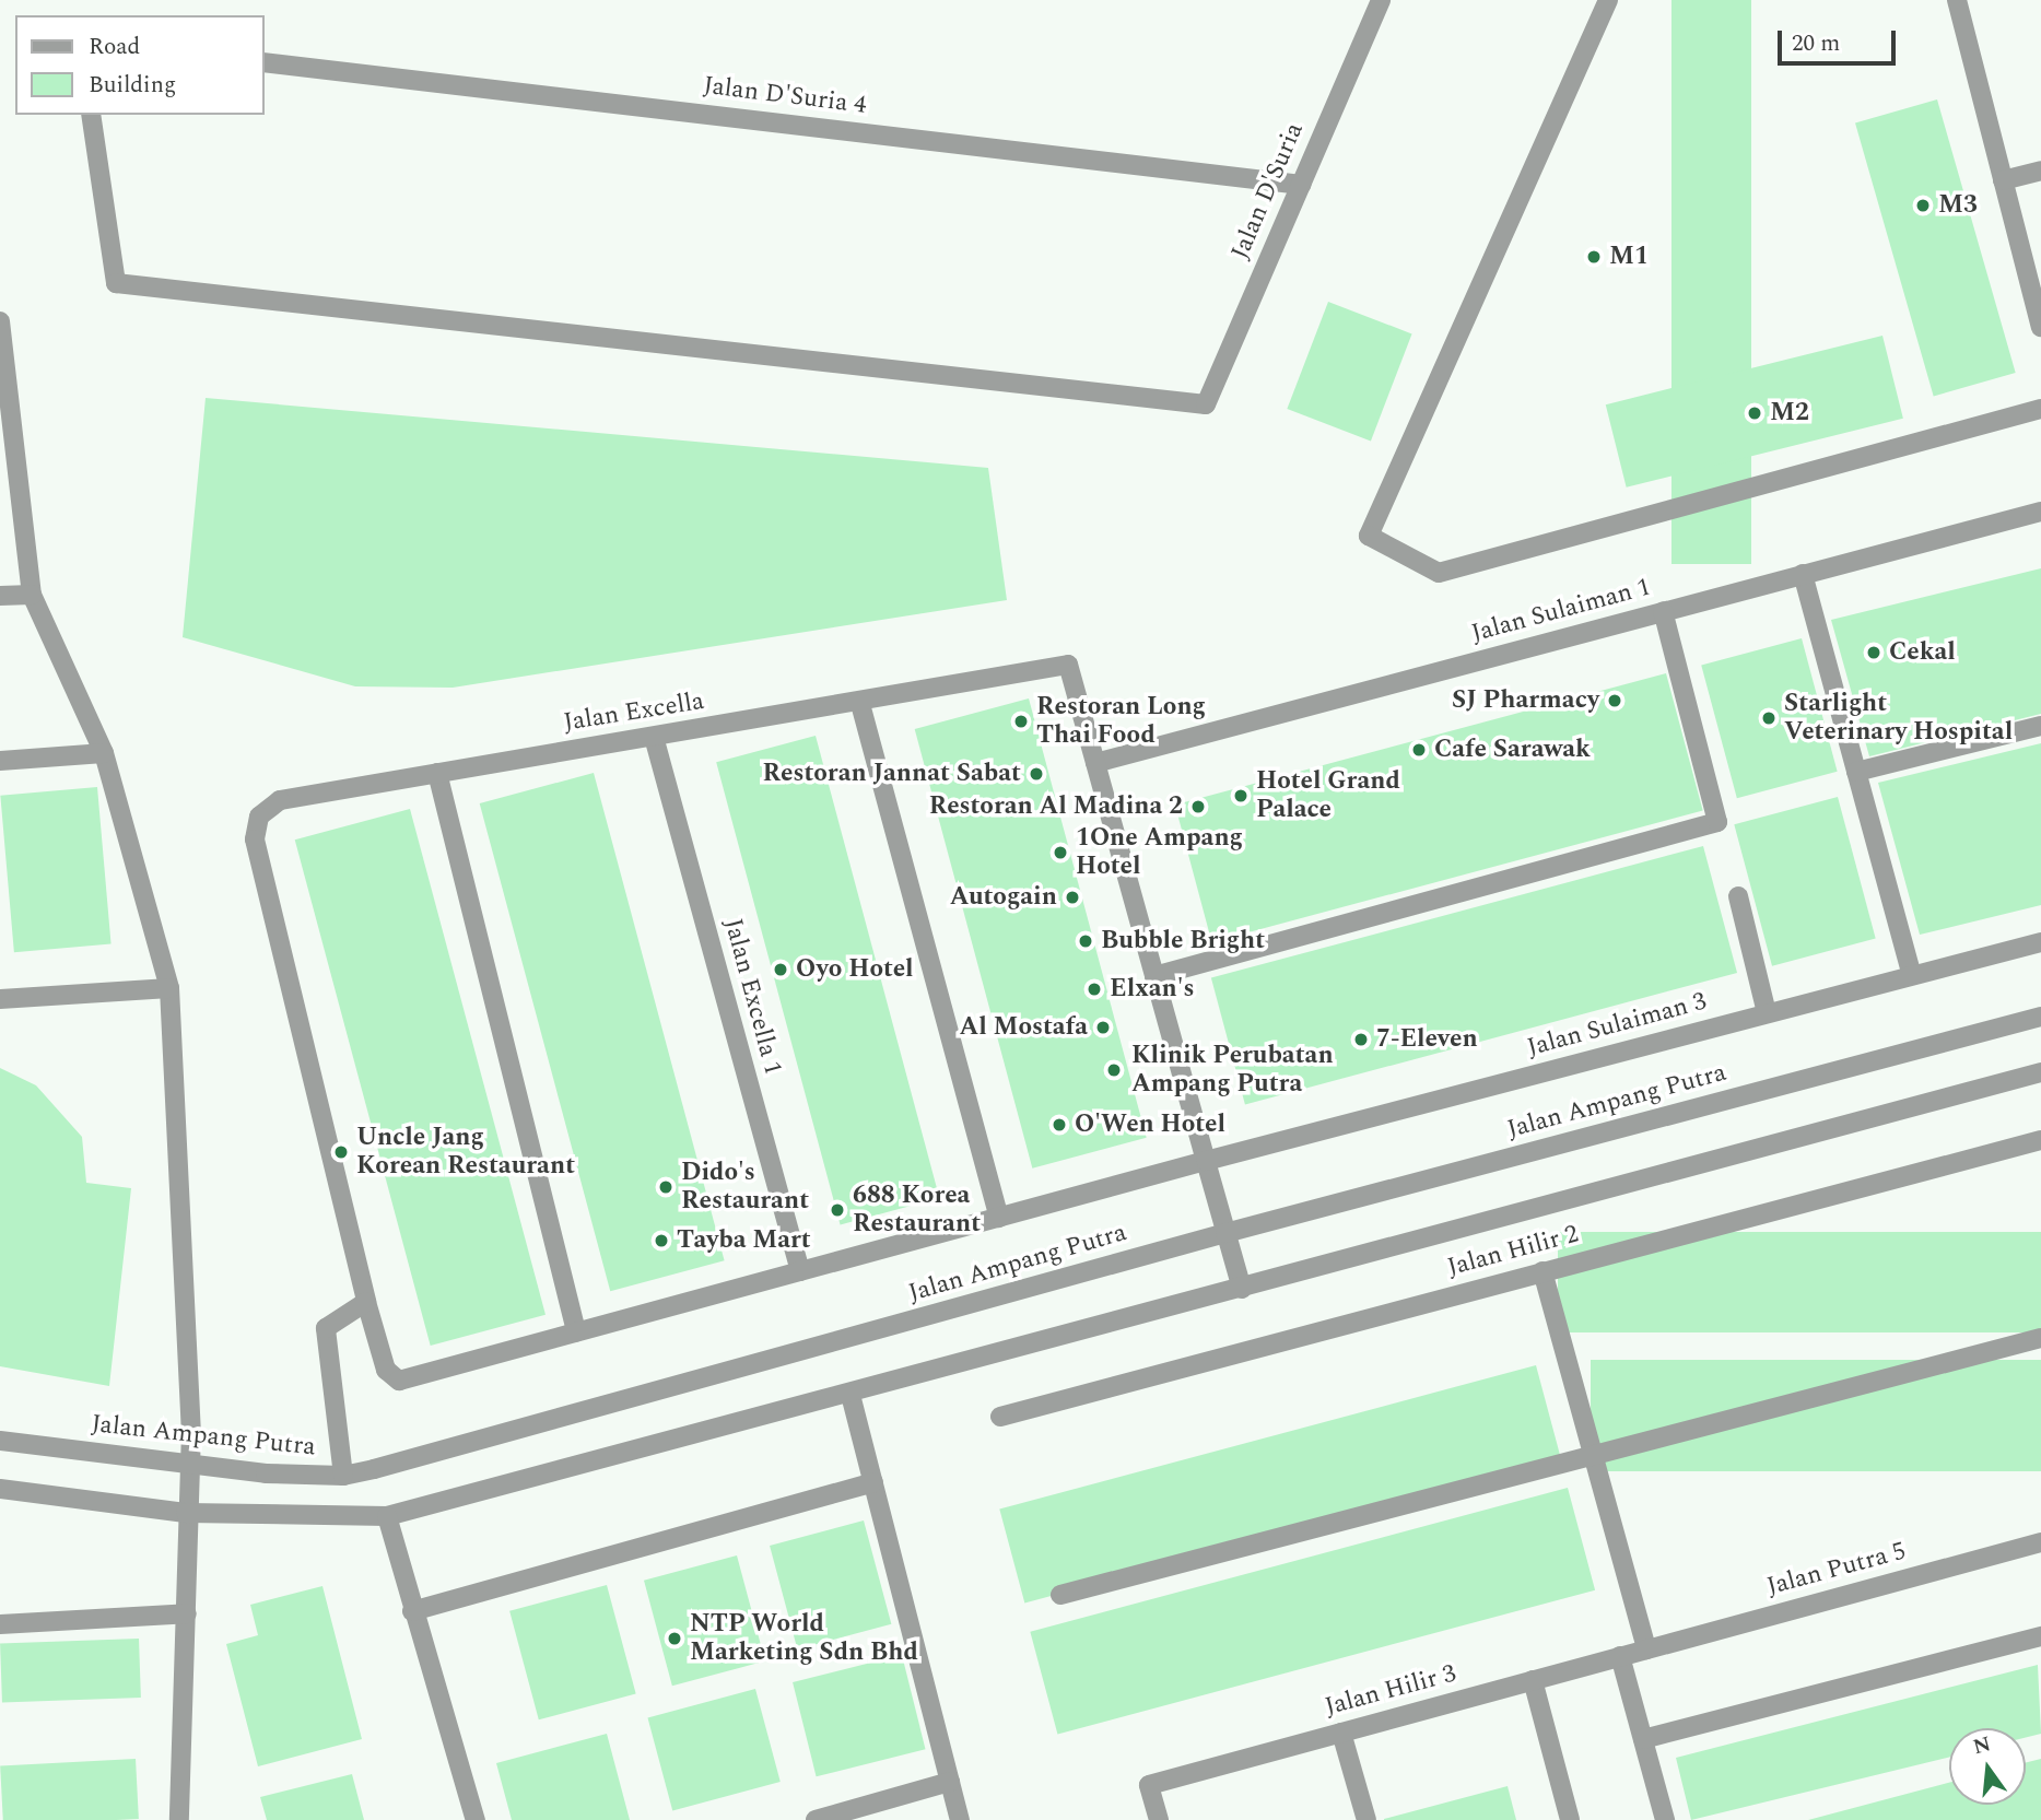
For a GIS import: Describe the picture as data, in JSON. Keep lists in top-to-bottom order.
{
  "streets": {
    "street": [
      "Jalan D'Suria 4",
      "Jalan D'Suria",
      "Jalan Sulaiman 1",
      "Jalan Excella",
      "Jalan Excella 1",
      "Jalan Sulaiman 3",
      "Jalan Ampang Putra",
      "Jalan Hilir 2",
      "Jalan Putra 5",
      "Jalan Hilir 3"
    ]
  },
  "crossings": [
    ["Jalan D'Suria 4", "Jalan D'Suria"],
    ["Jalan Sulaiman 1", "Jalan Excella"],
    ["Jalan Excella", "Jalan Excella 1"],
    ["Jalan Excella", "Jalan Sulaiman 3"],
    ["Jalan Excella", "Jalan Ampang Putra"],
    ["Jalan Excella 1", "Jalan Sulaiman 3"],
    ["Jalan Putra 5", "Jalan Hilir 3"]
  ],
  "places": [
    "M3",
    "M1",
    "M2",
    "Cekal",
    "SJ Pharmacy",
    "Starlight Veterinary Hospital",
    "Restoran Long Thai Food",
    "Cafe Sarawak",
    "Restoran Jannat Sabat",
    "Hotel Grand Palace",
    "Restoran Al Madina 2",
    "1One Ampang Hotel",
    "Autogain",
    "Bubble Bright",
    "Oyo Hotel",
    "Elxan's",
    "Al Mostafa",
    "7-Eleven",
    "Klinik Perubatan Ampang Putra",
    "O'Wen Hotel",
    "Uncle Jang Korean Restaurant",
    "Dido's Restaurant",
    "688 Korea Restaurant",
    "Tayba Mart",
    "NTP World Marketing Sdn Bhd"
  ],
  "legend": ["Road", "Building"],
  "scale_bar": "20 m",
  "north": "top"
}
